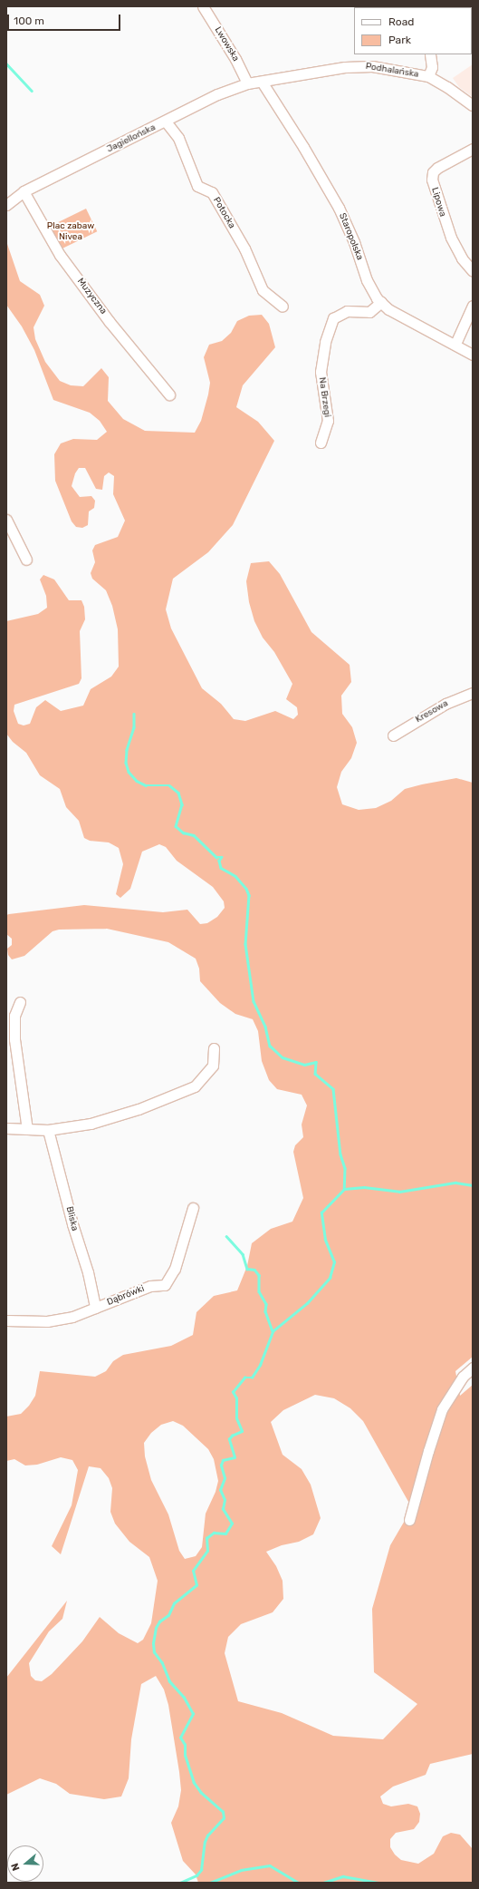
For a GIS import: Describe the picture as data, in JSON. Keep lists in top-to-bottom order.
{
  "streets": {
    "street": [
      "Lwowska",
      "Podhalańska",
      "Jagiellońska",
      "Lipowa",
      "Potocka",
      "Staropolska",
      "Muzyczna",
      "Na Brzegi",
      "Kresowa",
      "Bliska",
      "Dąbrówki"
    ]
  },
  "crossings": [
    ["Lwowska", "Jagiellońska"],
    ["Podhalańska", "Jagiellońska"],
    ["Podhalańska", "Staropolska"],
    ["Jagiellońska", "Potocka"],
    ["Jagiellońska", "Staropolska"],
    ["Jagiellońska", "Muzyczna"],
    ["Staropolska", "Na Brzegi"],
    ["Bliska", "Dąbrówki"]
  ],
  "parks": ["Plac zabaw Nivea"],
  "legend": ["Road", "Park"],
  "scale_bar": "100 m",
  "north": "left"
}
